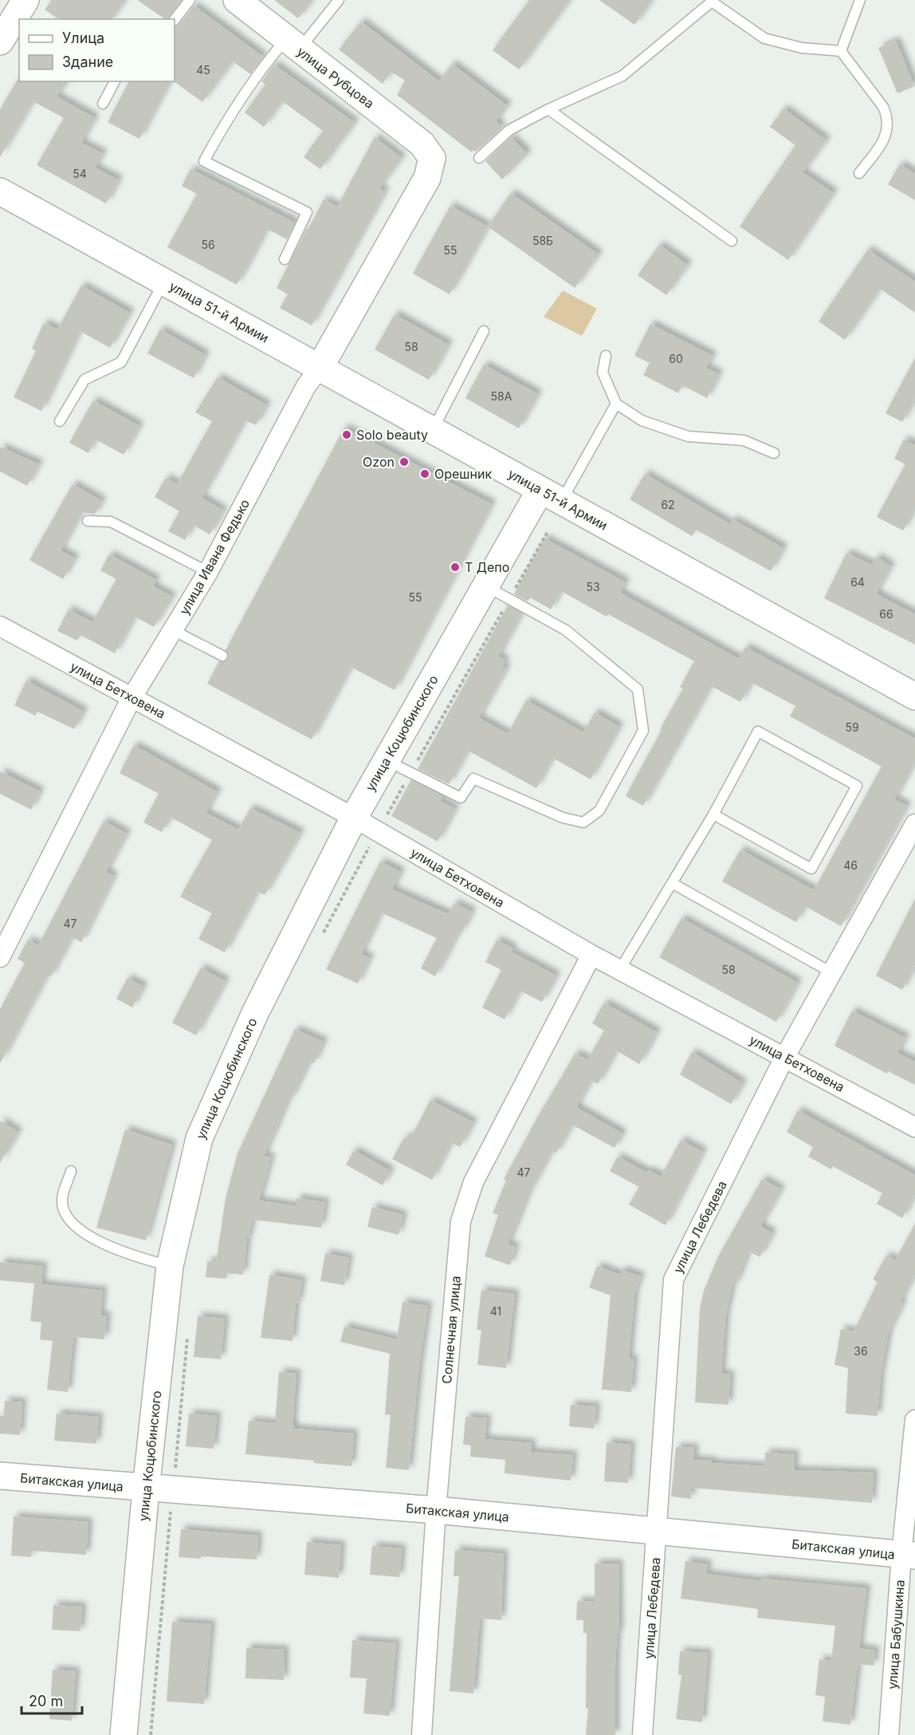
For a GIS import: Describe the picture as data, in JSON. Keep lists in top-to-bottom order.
{
  "streets": {
    "main road": [
      "улица Рубцова",
      "улица 51-й Армии",
      "улица Ивана Федько",
      "улица Коцюбинского",
      "Битакская улица"
    ],
    "street": [
      "улица Бетховена",
      "улица Лебедева",
      "Солнечная улица",
      "улица Бабушкина"
    ]
  },
  "crossings": [
    ["улица Рубцова", "улица Ивана Федько"],
    ["улица 51-й Армии", "улица Ивана Федько"],
    ["улица 51-й Армии", "улица Коцюбинского"],
    ["улица Ивана Федько", "улица Бетховена"],
    ["улица Бетховена", "улица Коцюбинского"],
    ["улица Бетховена", "улица Лебедева"],
    ["улица Бетховена", "Солнечная улица"],
    ["улица Коцюбинского", "Битакская улица"],
    ["улица Лебедева", "Битакская улица"],
    ["Солнечная улица", "Битакская улица"],
    ["Битакская улица", "улица Бабушкина"]
  ],
  "places": [
    "Solo beauty",
    "Ozon",
    "Орешник",
    "Т Депо"
  ],
  "house_numbers": [
    "45",
    "54",
    "58Б",
    "56",
    "55",
    "58",
    "60",
    "58А",
    "62",
    "64",
    "53",
    "55",
    "66",
    "59",
    "46",
    "47",
    "58",
    "47",
    "41",
    "36"
  ],
  "legend": ["Улица", "Здание"],
  "scale_bar": "20 m"
}
